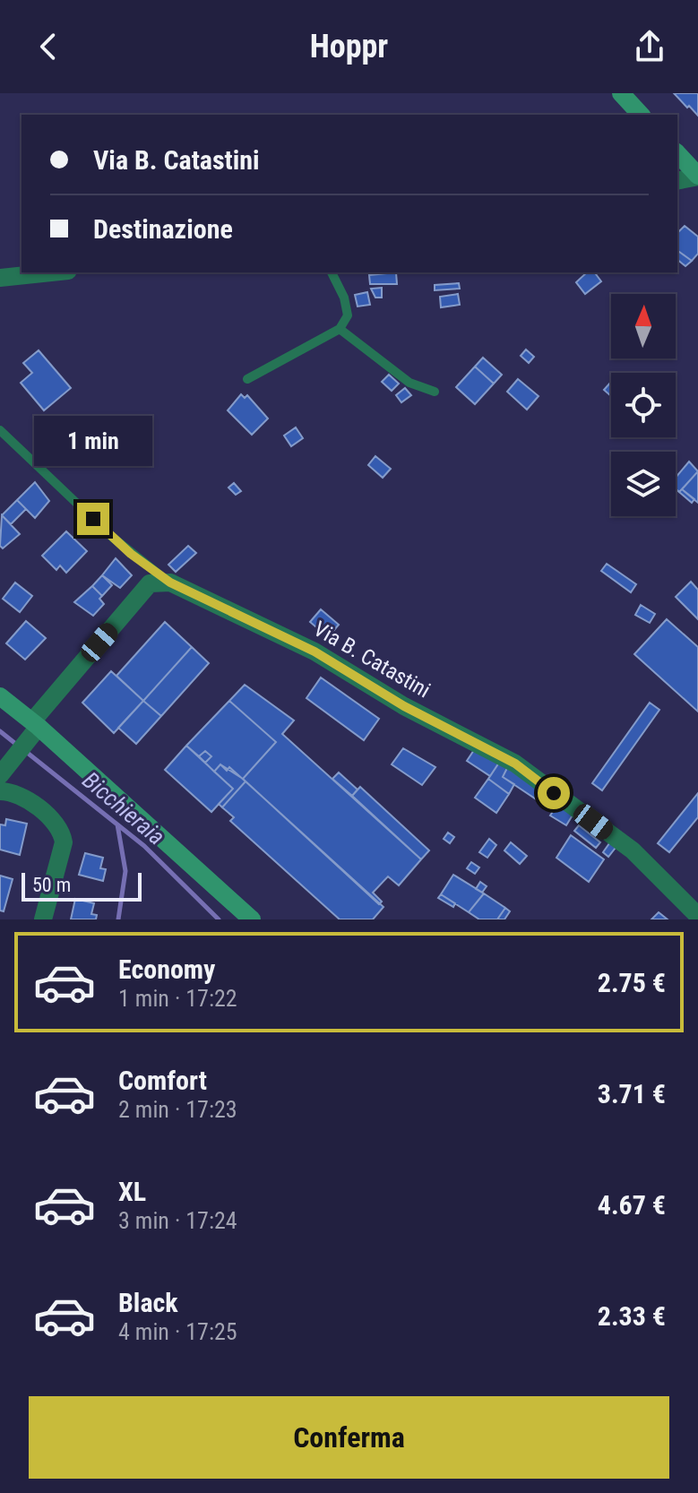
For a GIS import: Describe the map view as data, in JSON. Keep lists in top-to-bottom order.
{
  "streets": {
    "street": ["Via B. Catastini"]
  },
  "water": ["Bicchieraia"],
  "scale_bar": "50 m",
  "north": "top",
  "page": {
    "header": "Hoppr",
    "banner": ["Via B. Catastini", "Destinazione"],
    "bubble": "1 min",
    "scale": "50 m",
    "list": [
      {
        "name": "Economy",
        "note": "1 min · 17:22",
        "value": "2.75 €"
      },
      {
        "name": "Comfort",
        "note": "2 min · 17:23",
        "value": "3.71 €"
      },
      {
        "name": "XL",
        "note": "3 min · 17:24",
        "value": "4.67 €"
      },
      {
        "name": "Black",
        "note": "4 min · 17:25",
        "value": "2.33 €"
      }
    ],
    "buttons": "Conferma"
  }
}
